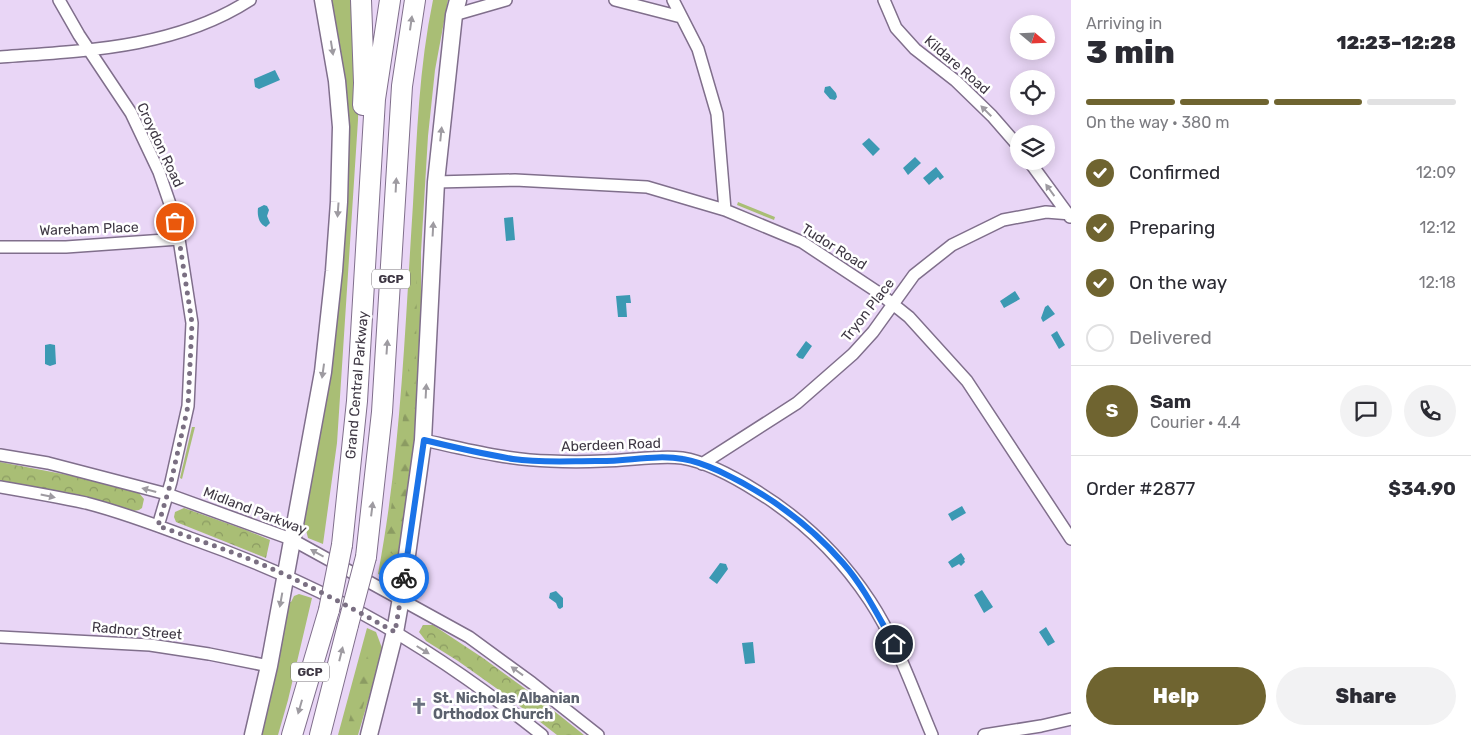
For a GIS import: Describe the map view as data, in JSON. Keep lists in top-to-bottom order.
{
  "streets": {
    "highway": ["GCP", "Grand Central Parkway"],
    "street": [
      "Kildare Road",
      "Croydon Road",
      "Wareham Place",
      "Tudor Road",
      "Tryon Place",
      "Aberdeen Road",
      "Midland Parkway",
      "Radnor Street"
    ]
  },
  "crossings": [
    ["Croydon Road", "Wareham Place"],
    ["Croydon Road", "Midland Parkway"],
    ["Tudor Road", "Tryon Place"],
    ["Tryon Place", "Aberdeen Road"]
  ],
  "one_way": ["Kildare Road"],
  "places": {
    "church": ["St. Nicholas Albanian Orthodox Church"]
  },
  "north": "right",
  "page": {
    "heading": ["3 min", "Arriving in", "12:23–12:28"],
    "panel": [
      "Sam",
      "Courier · 4.4",
      "Order #2877",
      "$34.90"
    ],
    "bar": "On the way · 380 m",
    "list": [
      ["Confirmed", "12:09"],
      ["Preparing", "12:12"],
      ["On the way", "12:18"],
      "Delivered"
    ],
    "round": "S",
    "buttons": ["Help", "Share"]
  }
}
